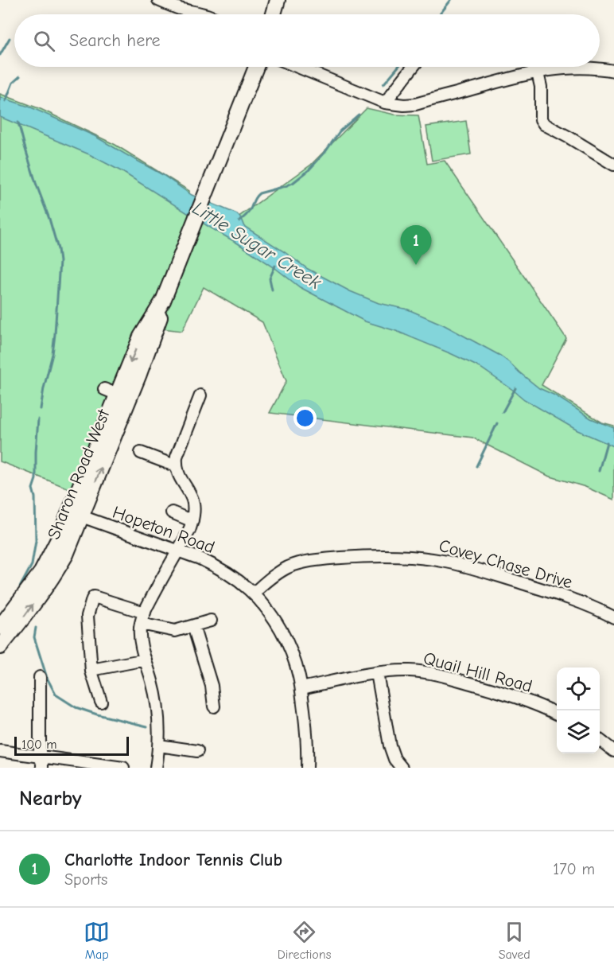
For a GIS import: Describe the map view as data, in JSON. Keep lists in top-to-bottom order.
{
  "streets": {
    "main road": ["Sharon Road West"],
    "street": ["Hopeton Road", "Covey Chase Drive", "Quail Hill Road"]
  },
  "crossings": [
    ["Sharon Road West", "Hopeton Road"],
    ["Hopeton Road", "Covey Chase Drive"],
    ["Hopeton Road", "Quail Hill Road"]
  ],
  "water": ["Little Sugar Creek"],
  "scale_bar": "100 m",
  "page": {
    "search": "Search here",
    "pins": "1",
    "scale": "100 m",
    "heading": "Nearby",
    "list": [
      {
        "mark": "1",
        "name": "Charlotte Indoor Tennis Club",
        "note": "Sports",
        "value": "170 m"
      }
    ],
    "nav": ["Map", "Directions", "Saved"]
  }
}
